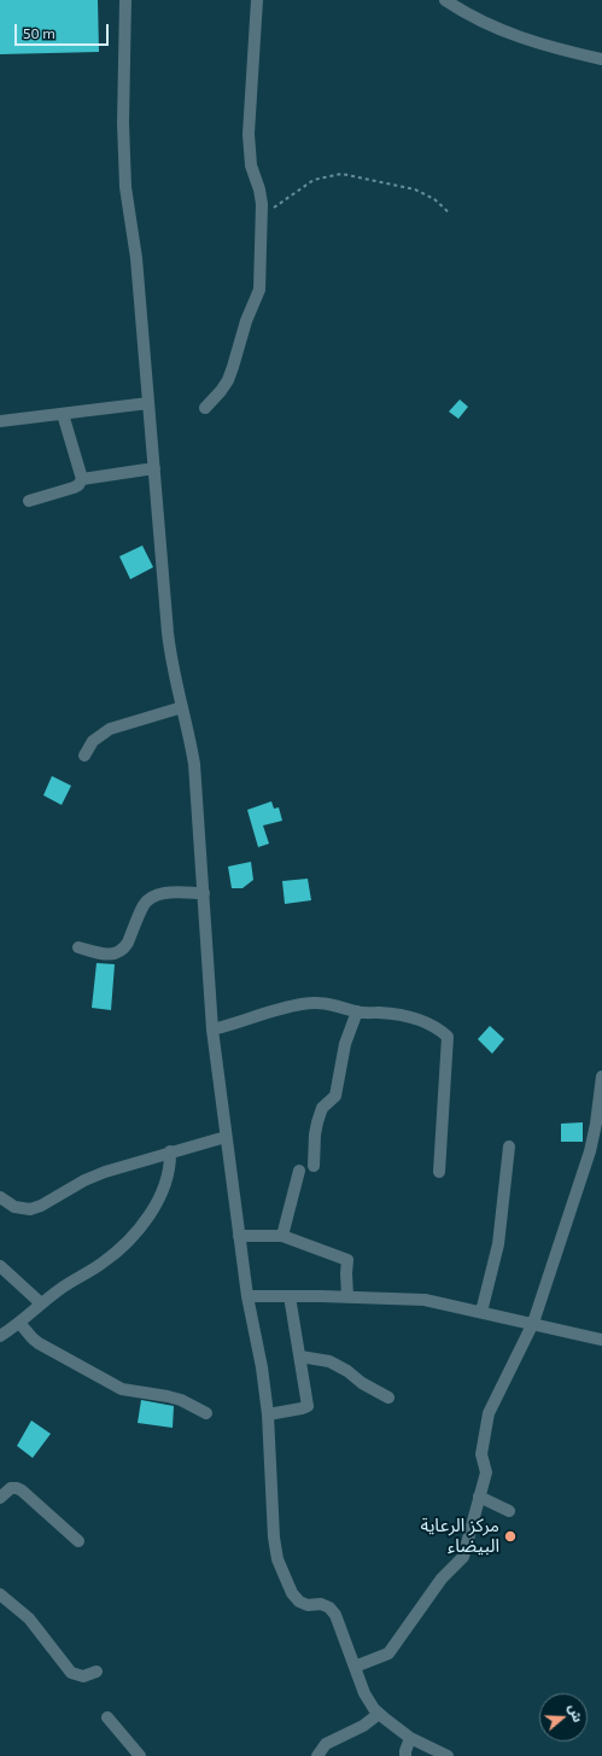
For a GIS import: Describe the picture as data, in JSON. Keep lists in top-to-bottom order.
{
  "places": ["مركز الرعاية البيضاء"],
  "scale_bar": "50 m",
  "north": "right"
}
